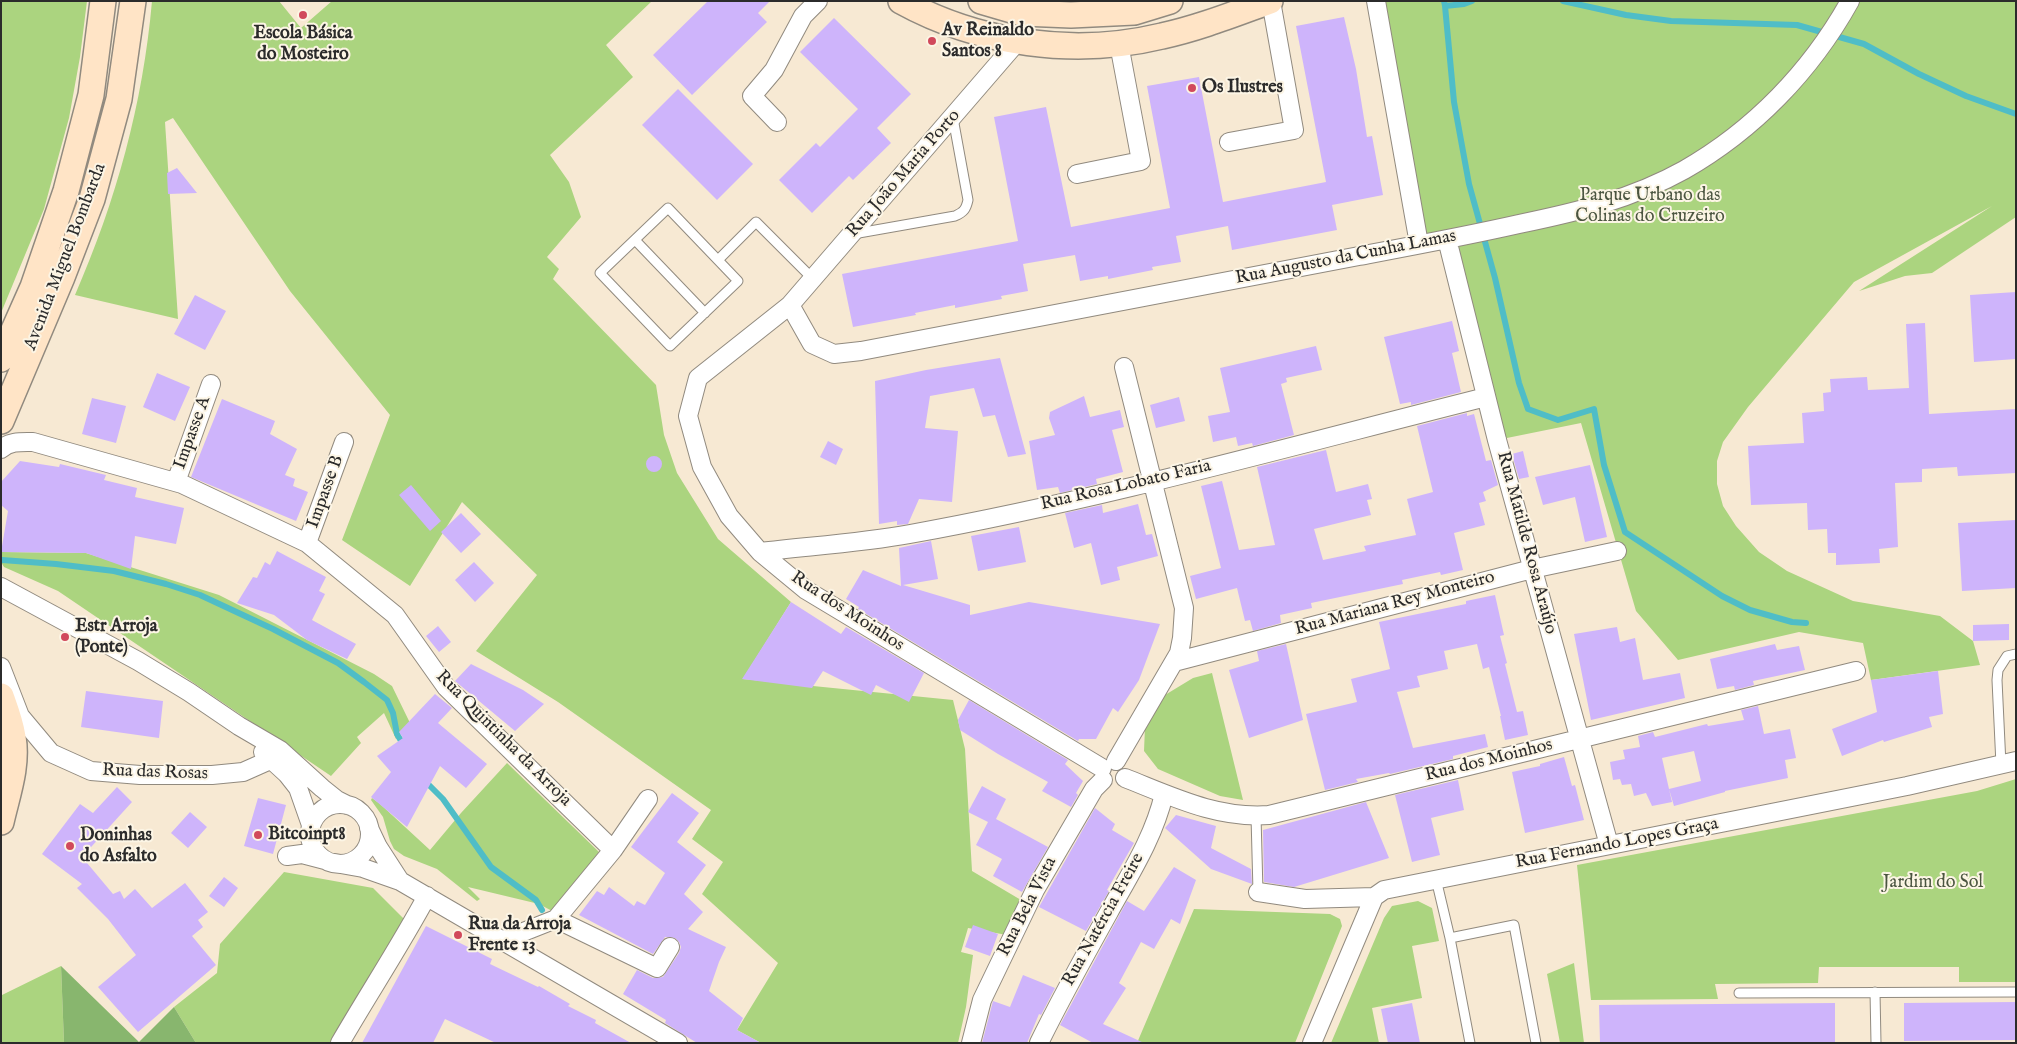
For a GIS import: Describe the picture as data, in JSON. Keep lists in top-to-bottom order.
{
  "streets": {
    "main road": ["Avenida Miguel Bombarda"],
    "street": [
      "Rua João Maria Porto",
      "Rua Augusto da Cunha Lamas",
      "Impasse A",
      "Rua Rosa Lobato Faria",
      "Impasse B",
      "Rua Matilde Rosa Araújo",
      "Rua Mariana Rey Monteiro",
      "Rua dos Moinhos",
      "Rua Quintinha da Arroja",
      "Rua das Rosas",
      "Rua Fernando Lopes Graça",
      "Rua Bela Vista",
      "Rua Natércia Freire"
    ]
  },
  "crossings": [
    ["Rua João Maria Porto", "Rua Augusto da Cunha Lamas"],
    ["Rua João Maria Porto", "Rua dos Moinhos"],
    ["Rua Augusto da Cunha Lamas", "Rua Matilde Rosa Araújo"],
    ["Rua Augusto da Cunha Lamas", "Rua dos Moinhos"],
    ["Impasse A", "Rua Quintinha da Arroja"],
    ["Rua Rosa Lobato Faria", "Rua Matilde Rosa Araújo"],
    ["Rua Rosa Lobato Faria", "Rua dos Moinhos"],
    ["Rua Rosa Lobato Faria", "Rua Bela Vista"],
    ["Impasse B", "Rua Quintinha da Arroja"],
    ["Rua Matilde Rosa Araújo", "Rua Mariana Rey Monteiro"],
    ["Rua Matilde Rosa Araújo", "Rua dos Moinhos"],
    ["Rua Matilde Rosa Araújo", "Rua Fernando Lopes Graça"],
    ["Rua Mariana Rey Monteiro", "Rua Bela Vista"],
    ["Rua dos Moinhos", "Rua Bela Vista"],
    ["Rua dos Moinhos", "Rua Natércia Freire"]
  ],
  "parks": ["Parque Urbano das Colinas do Cruzeiro", "Jardim do Sol"],
  "places": [
    "Escola Básica do Mosteiro",
    "Av Reinaldo Santos 8",
    "Os Ilustres",
    "Estr Arroja (Ponte)",
    "Bitcoinpt8",
    "Doninhas do Asfalto",
    "Rua da Arroja Frente 13"
  ]
}
